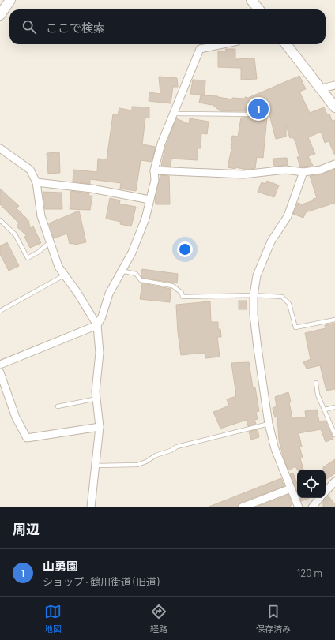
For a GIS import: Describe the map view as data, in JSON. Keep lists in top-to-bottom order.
{
  "page": {
    "search": "ここで検索",
    "pins": "1",
    "heading": "周辺",
    "list": [
      {
        "mark": "1",
        "name": "山勇園",
        "note": "ショップ · 鶴川街道 (旧道)",
        "value": "120 m"
      }
    ],
    "nav": ["地図", "経路", "保存済み"]
  }
}
